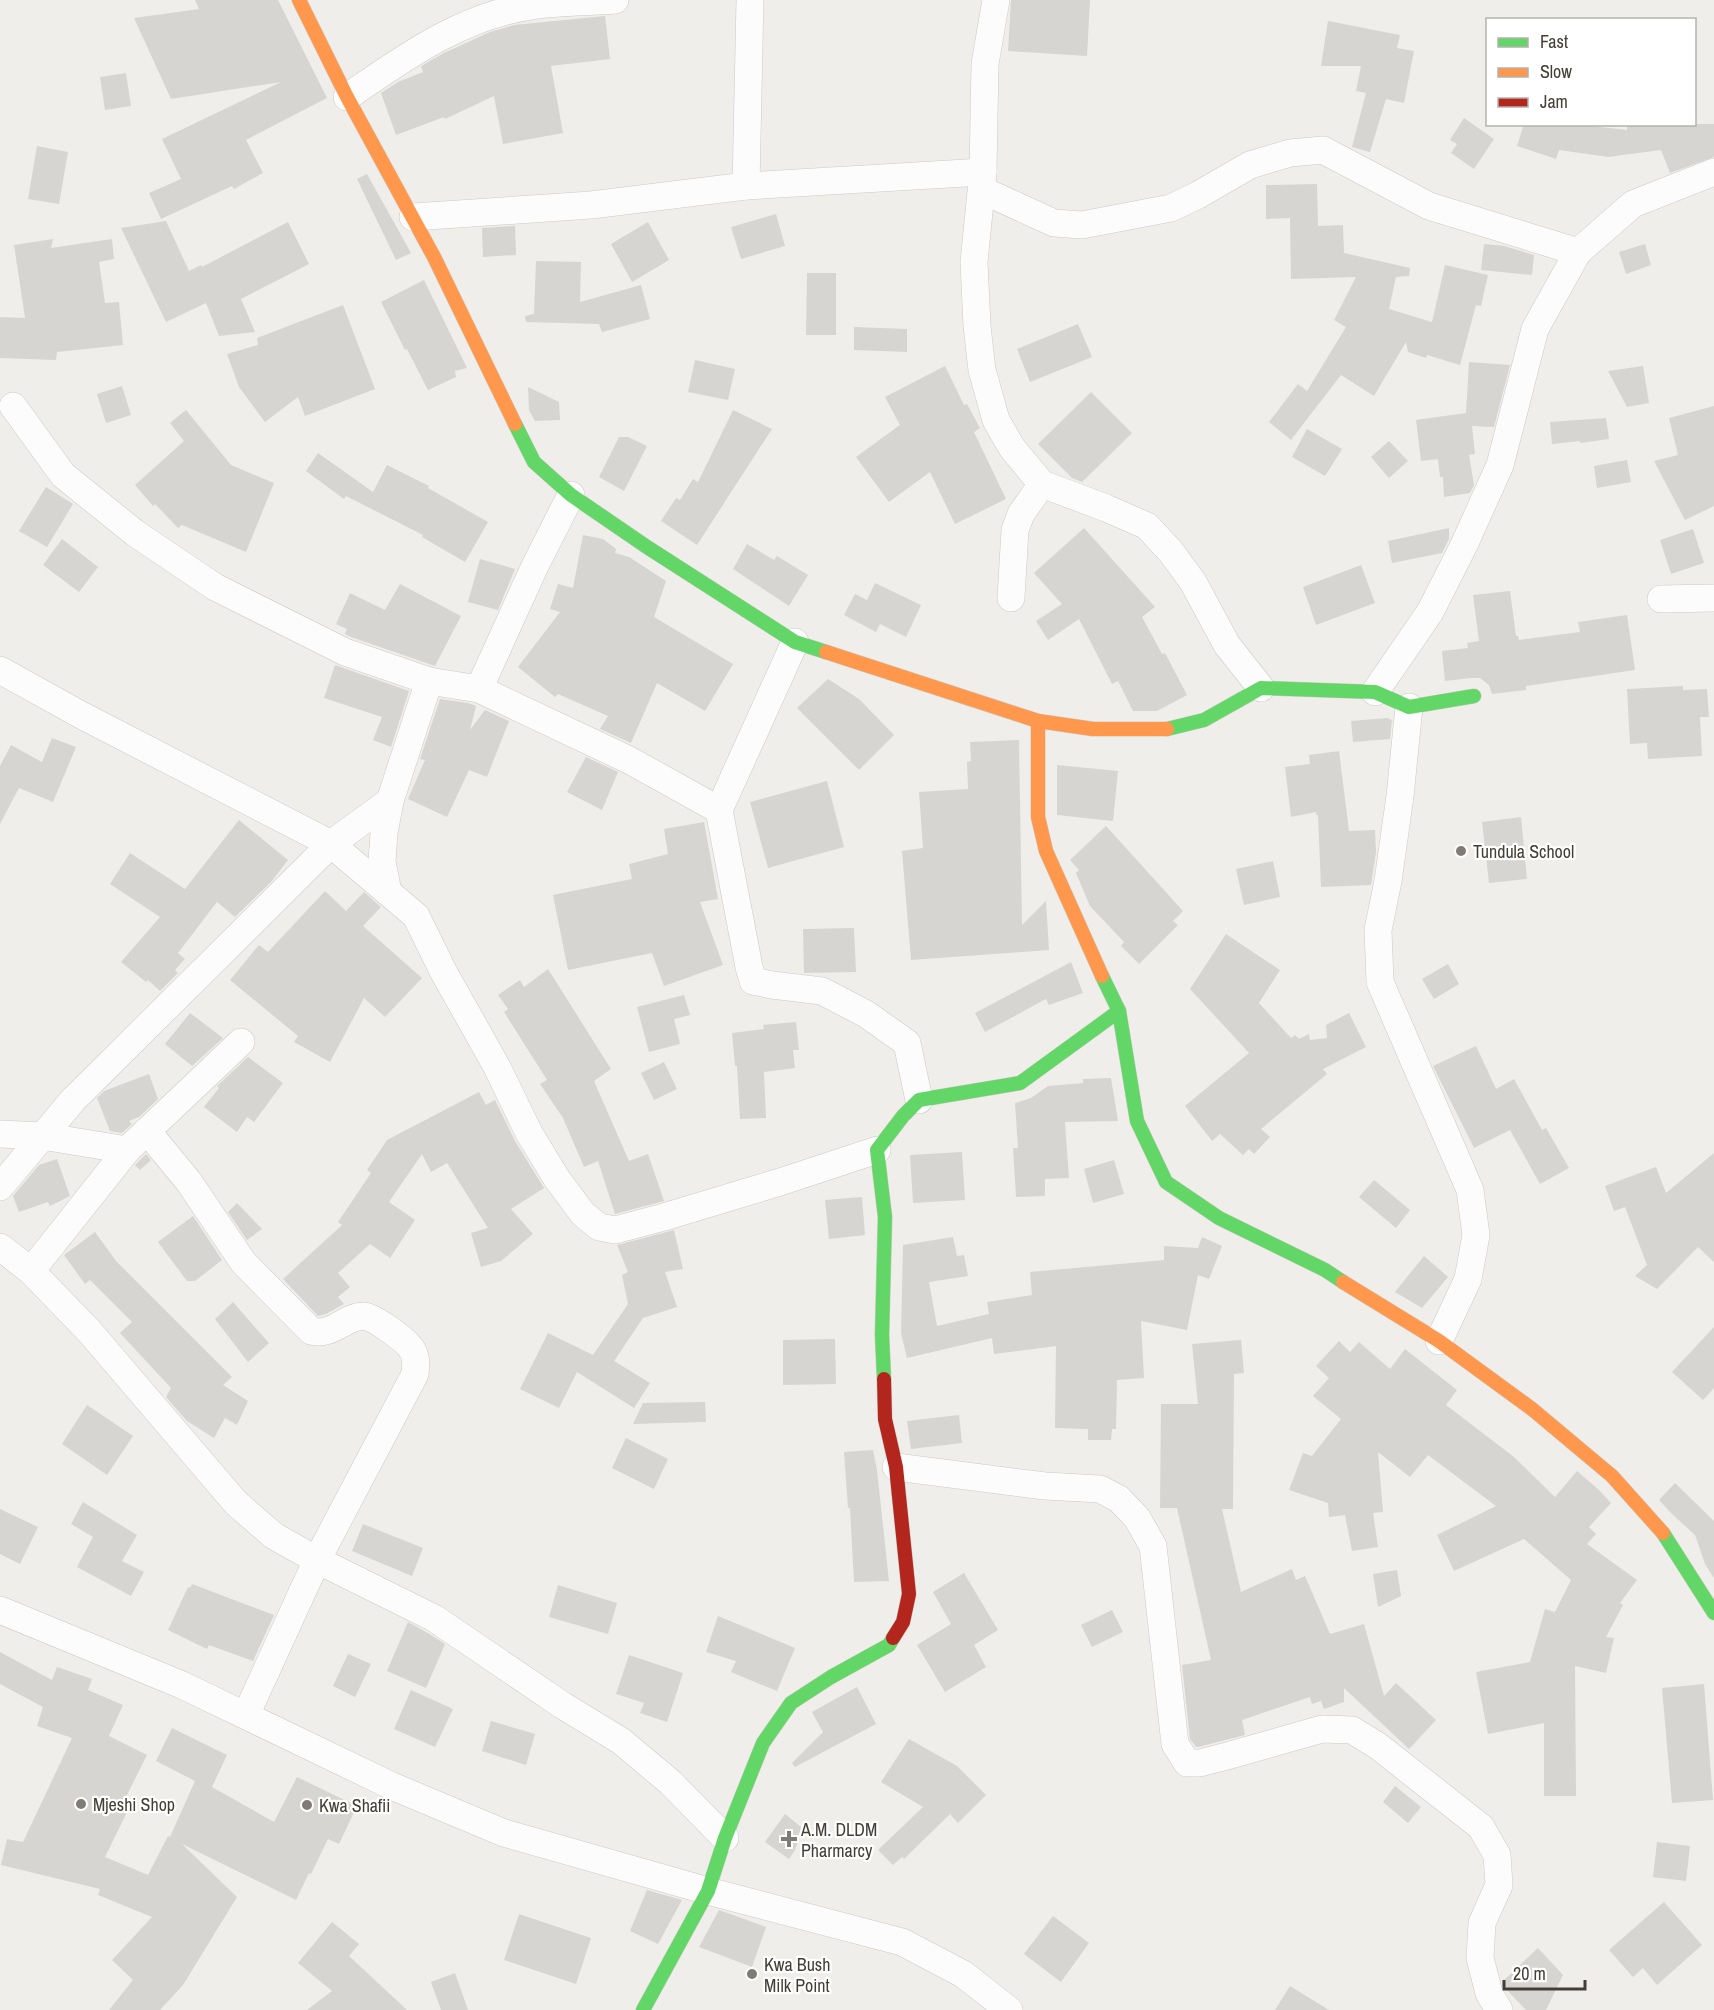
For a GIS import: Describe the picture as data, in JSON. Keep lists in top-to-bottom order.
{
  "places": {
    "other": [
      "Tundula School",
      "Mjeshi Shop",
      "Kwa Shafii",
      "Kwa Bush Milk Point"
    ],
    "health": ["A.M. DLDM Pharmarcy"]
  },
  "legend": ["Fast", "Slow", "Jam"],
  "scale_bar": "20 m"
}
